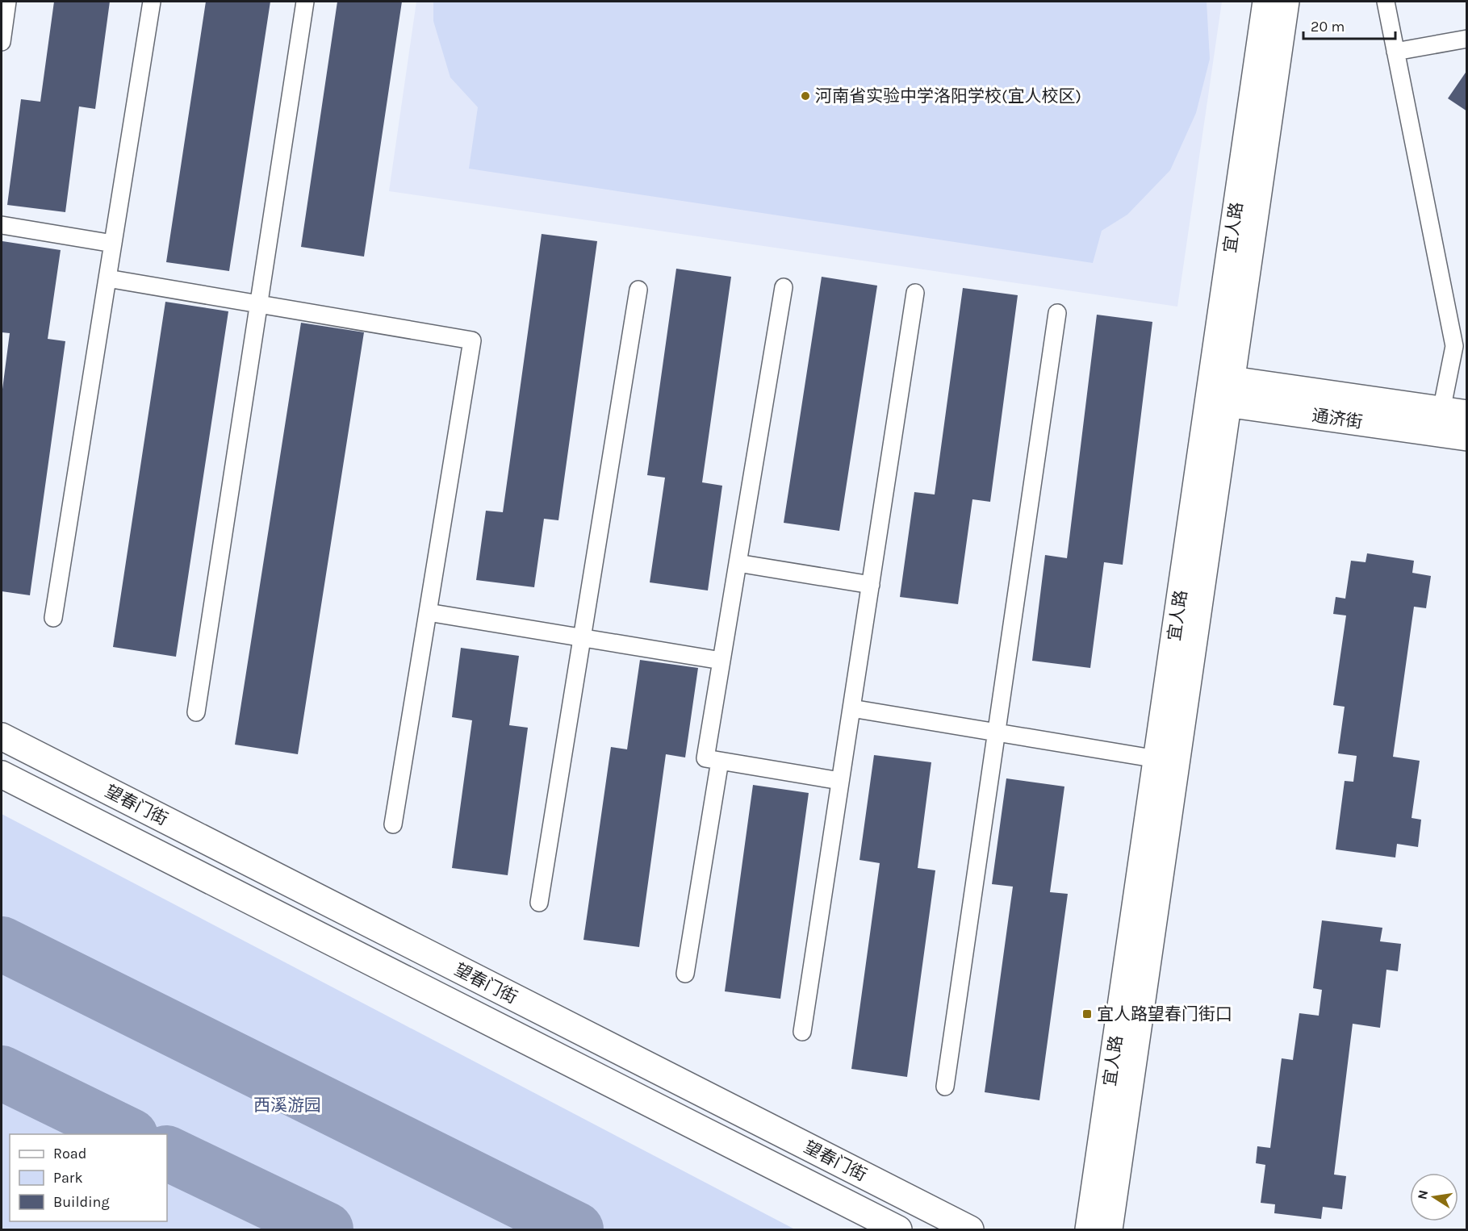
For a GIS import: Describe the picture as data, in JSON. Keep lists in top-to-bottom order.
{
  "streets": {
    "street": ["宜人路", "通济街", "望春门街"]
  },
  "crossings": [
    ["宜人路", "通济街"]
  ],
  "parks": ["西溪游园"],
  "places": {
    "other": ["河南省实验中学洛阳学校(宜人校区)"],
    "transit": ["宜人路望春门街口"]
  },
  "legend": ["Road", "Park", "Building"],
  "scale_bar": "20 m",
  "north": "left"
}
